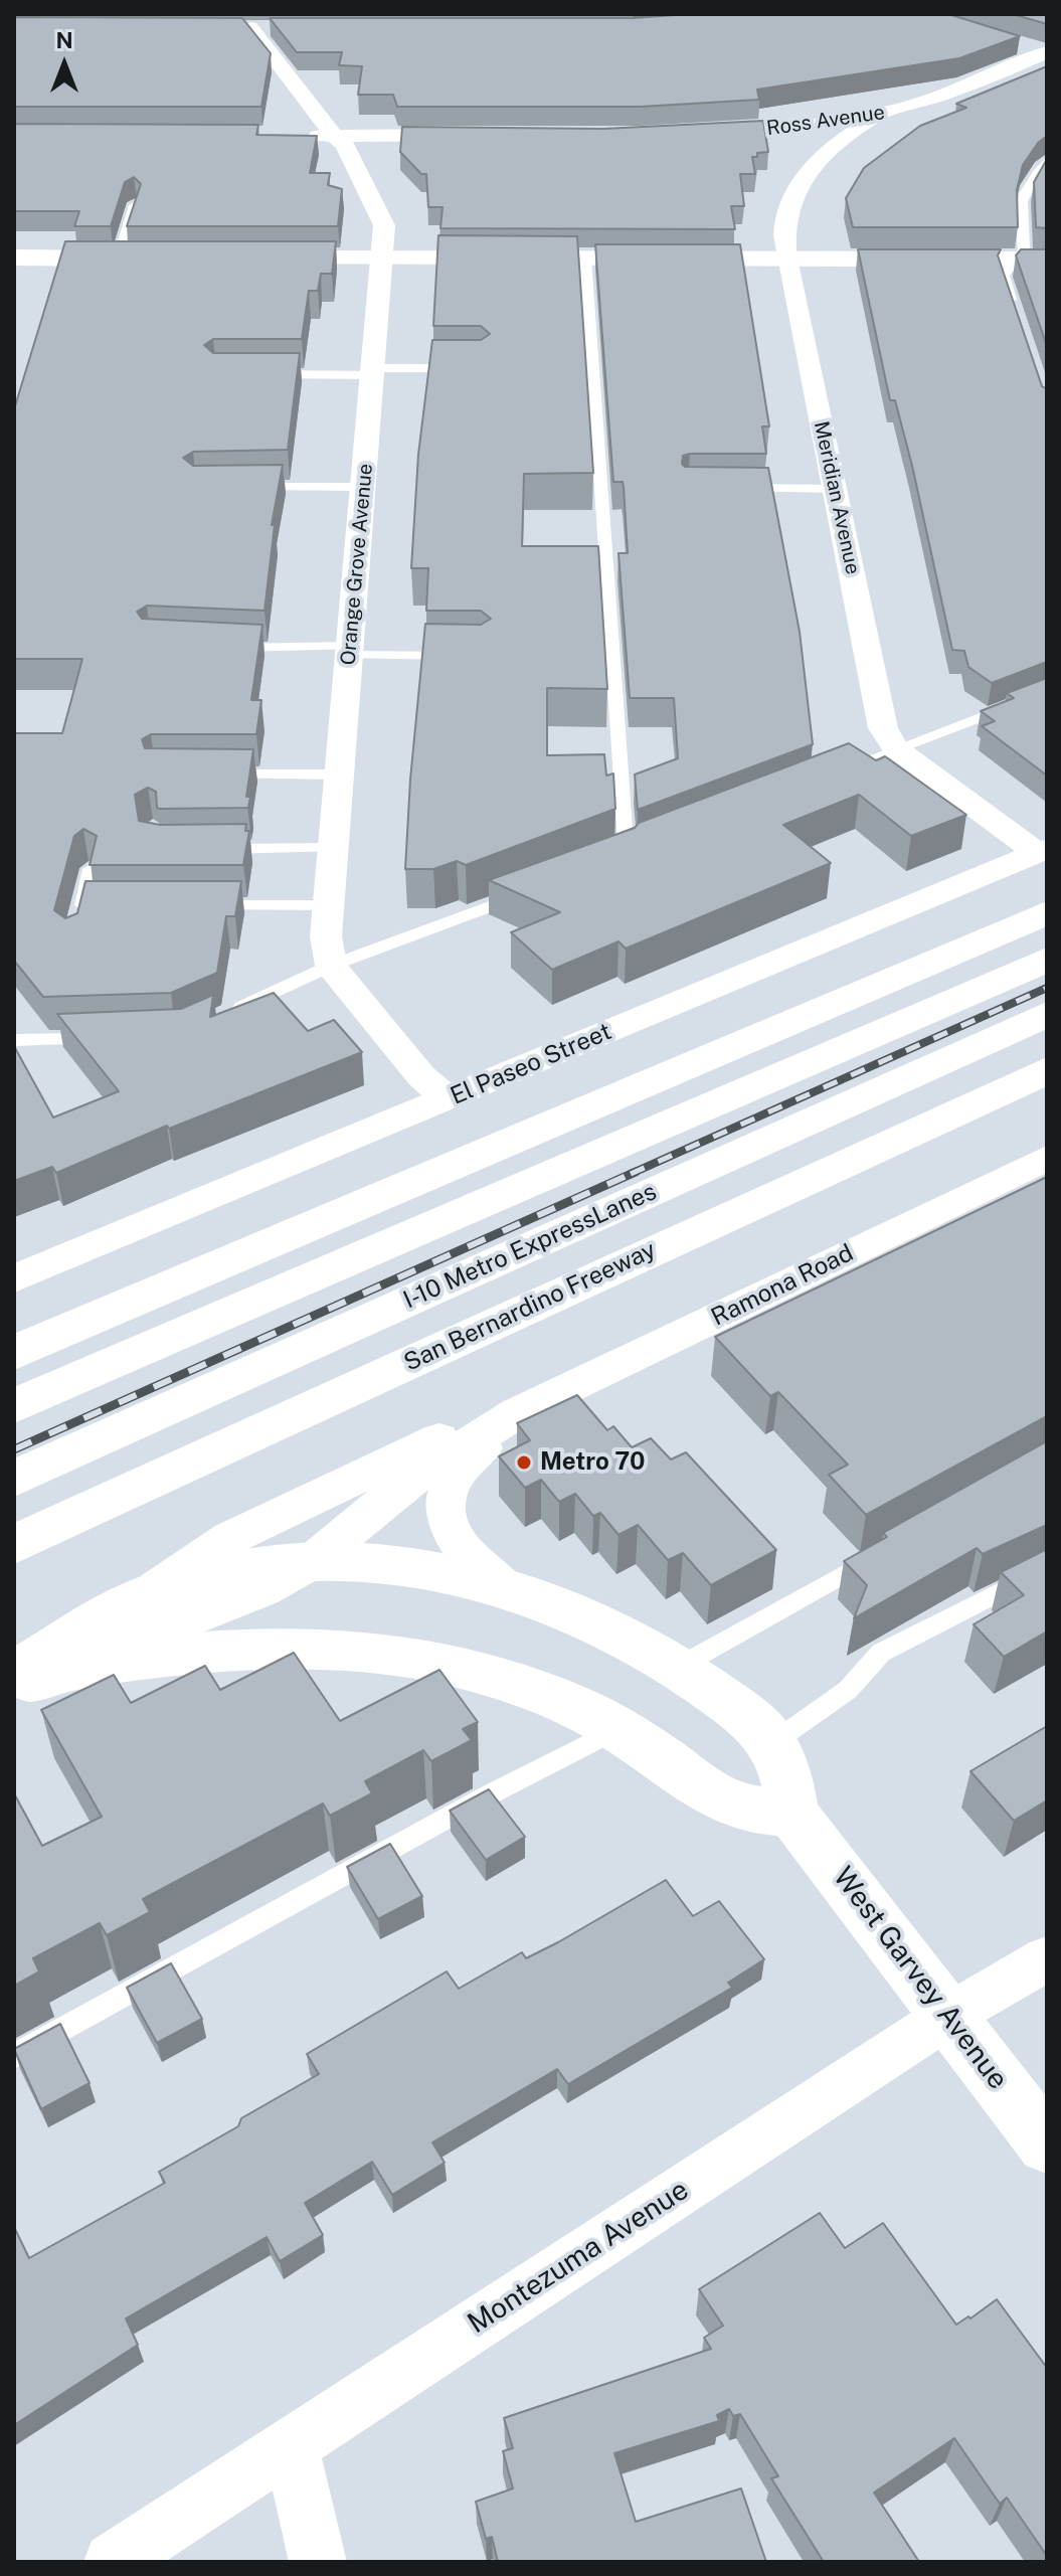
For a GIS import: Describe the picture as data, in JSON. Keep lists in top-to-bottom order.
{
  "streets": {
    "main road": ["I-10 Metro ExpressLanes", "San Bernardino Freeway", "West Garvey Avenue"],
    "street": [
      "Ross Avenue",
      "Meridian Avenue",
      "Orange Grove Avenue",
      "El Paseo Street",
      "Ramona Road",
      "Montezuma Avenue"
    ]
  },
  "crossings": [
    ["Ross Avenue", "Meridian Avenue"],
    ["Ramona Road", "West Garvey Avenue"],
    ["West Garvey Avenue", "Montezuma Avenue"]
  ],
  "places": ["Metro 70"],
  "north": "top"
}
